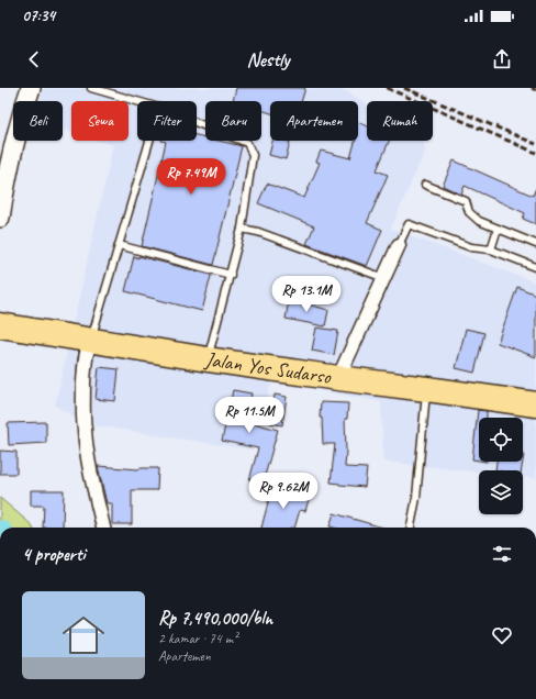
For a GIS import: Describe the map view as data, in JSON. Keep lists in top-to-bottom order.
{
  "streets": {
    "highway": ["Jalan Yos Sudarso"]
  },
  "page": {
    "status": "07:34",
    "header": "Nestly",
    "chip": [
      "Beli",
      "Sewa",
      "Filter",
      "Baru",
      "Apartemen",
      "Rumah"
    ],
    "price": [
      "Rp 7.49M",
      "Rp 13.1M",
      "Rp 11.5M",
      "Rp 9.62M"
    ],
    "heading": "4 properti",
    "list": [
      {
        "name": "Rp 7,490,000/bln",
        "note": "2 kamar · 74 m² · Apartemen"
      }
    ]
  }
}
